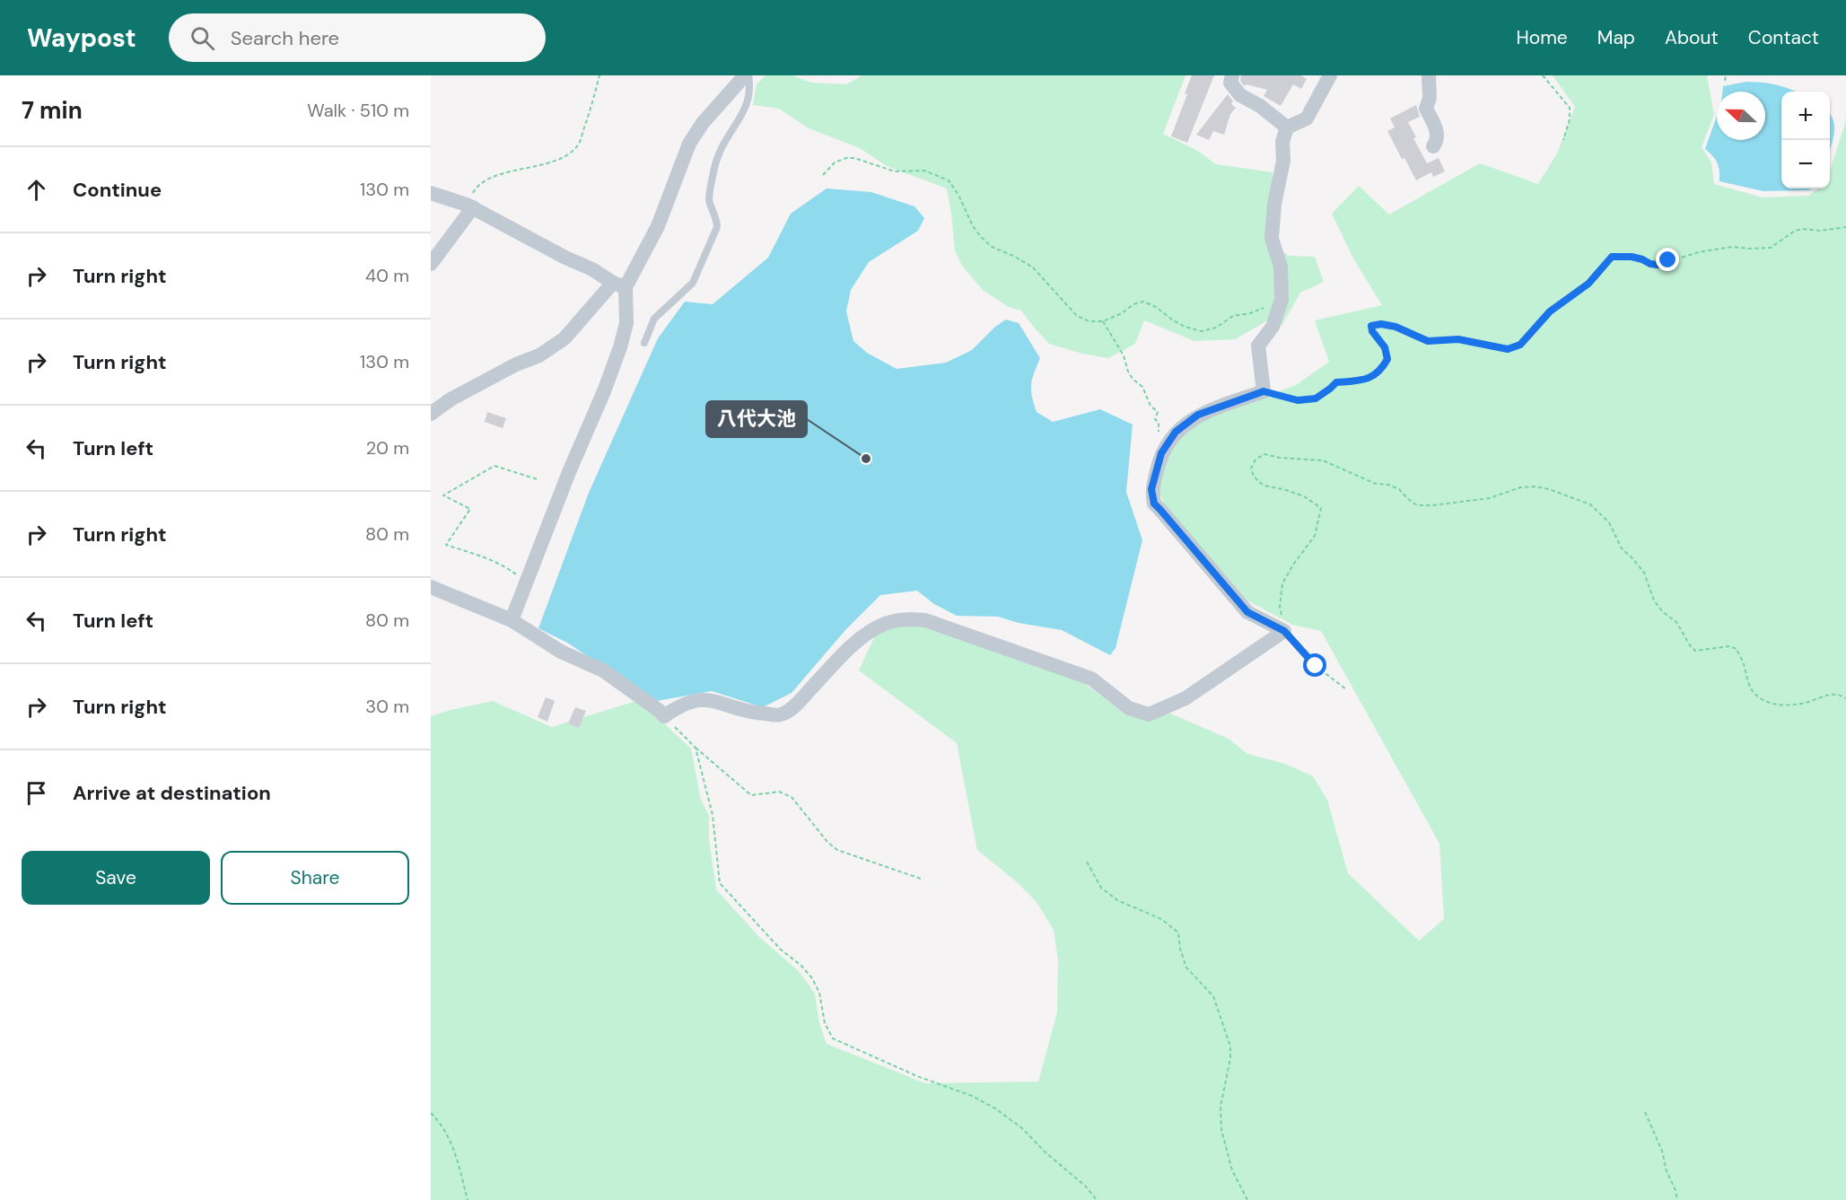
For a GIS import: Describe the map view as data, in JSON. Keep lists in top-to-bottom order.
{
  "places": ["八代大池"],
  "north": "left",
  "page": {
    "header": "Waypost",
    "search": "Search here",
    "nav": [
      "Home",
      "Map",
      "About",
      "Contact"
    ],
    "heading": ["7 min", "Walk · 510 m"],
    "map_buttons": ["+", "−"],
    "list": [
      ["Continue", "130 m"],
      ["Turn right", "40 m"],
      ["Turn right", "130 m"],
      ["Turn left", "20 m"],
      ["Turn right", "80 m"],
      ["Turn left", "80 m"],
      ["Turn right", "30 m"],
      "Arrive at destination"
    ],
    "buttons": ["Save", "Share"]
  }
}
